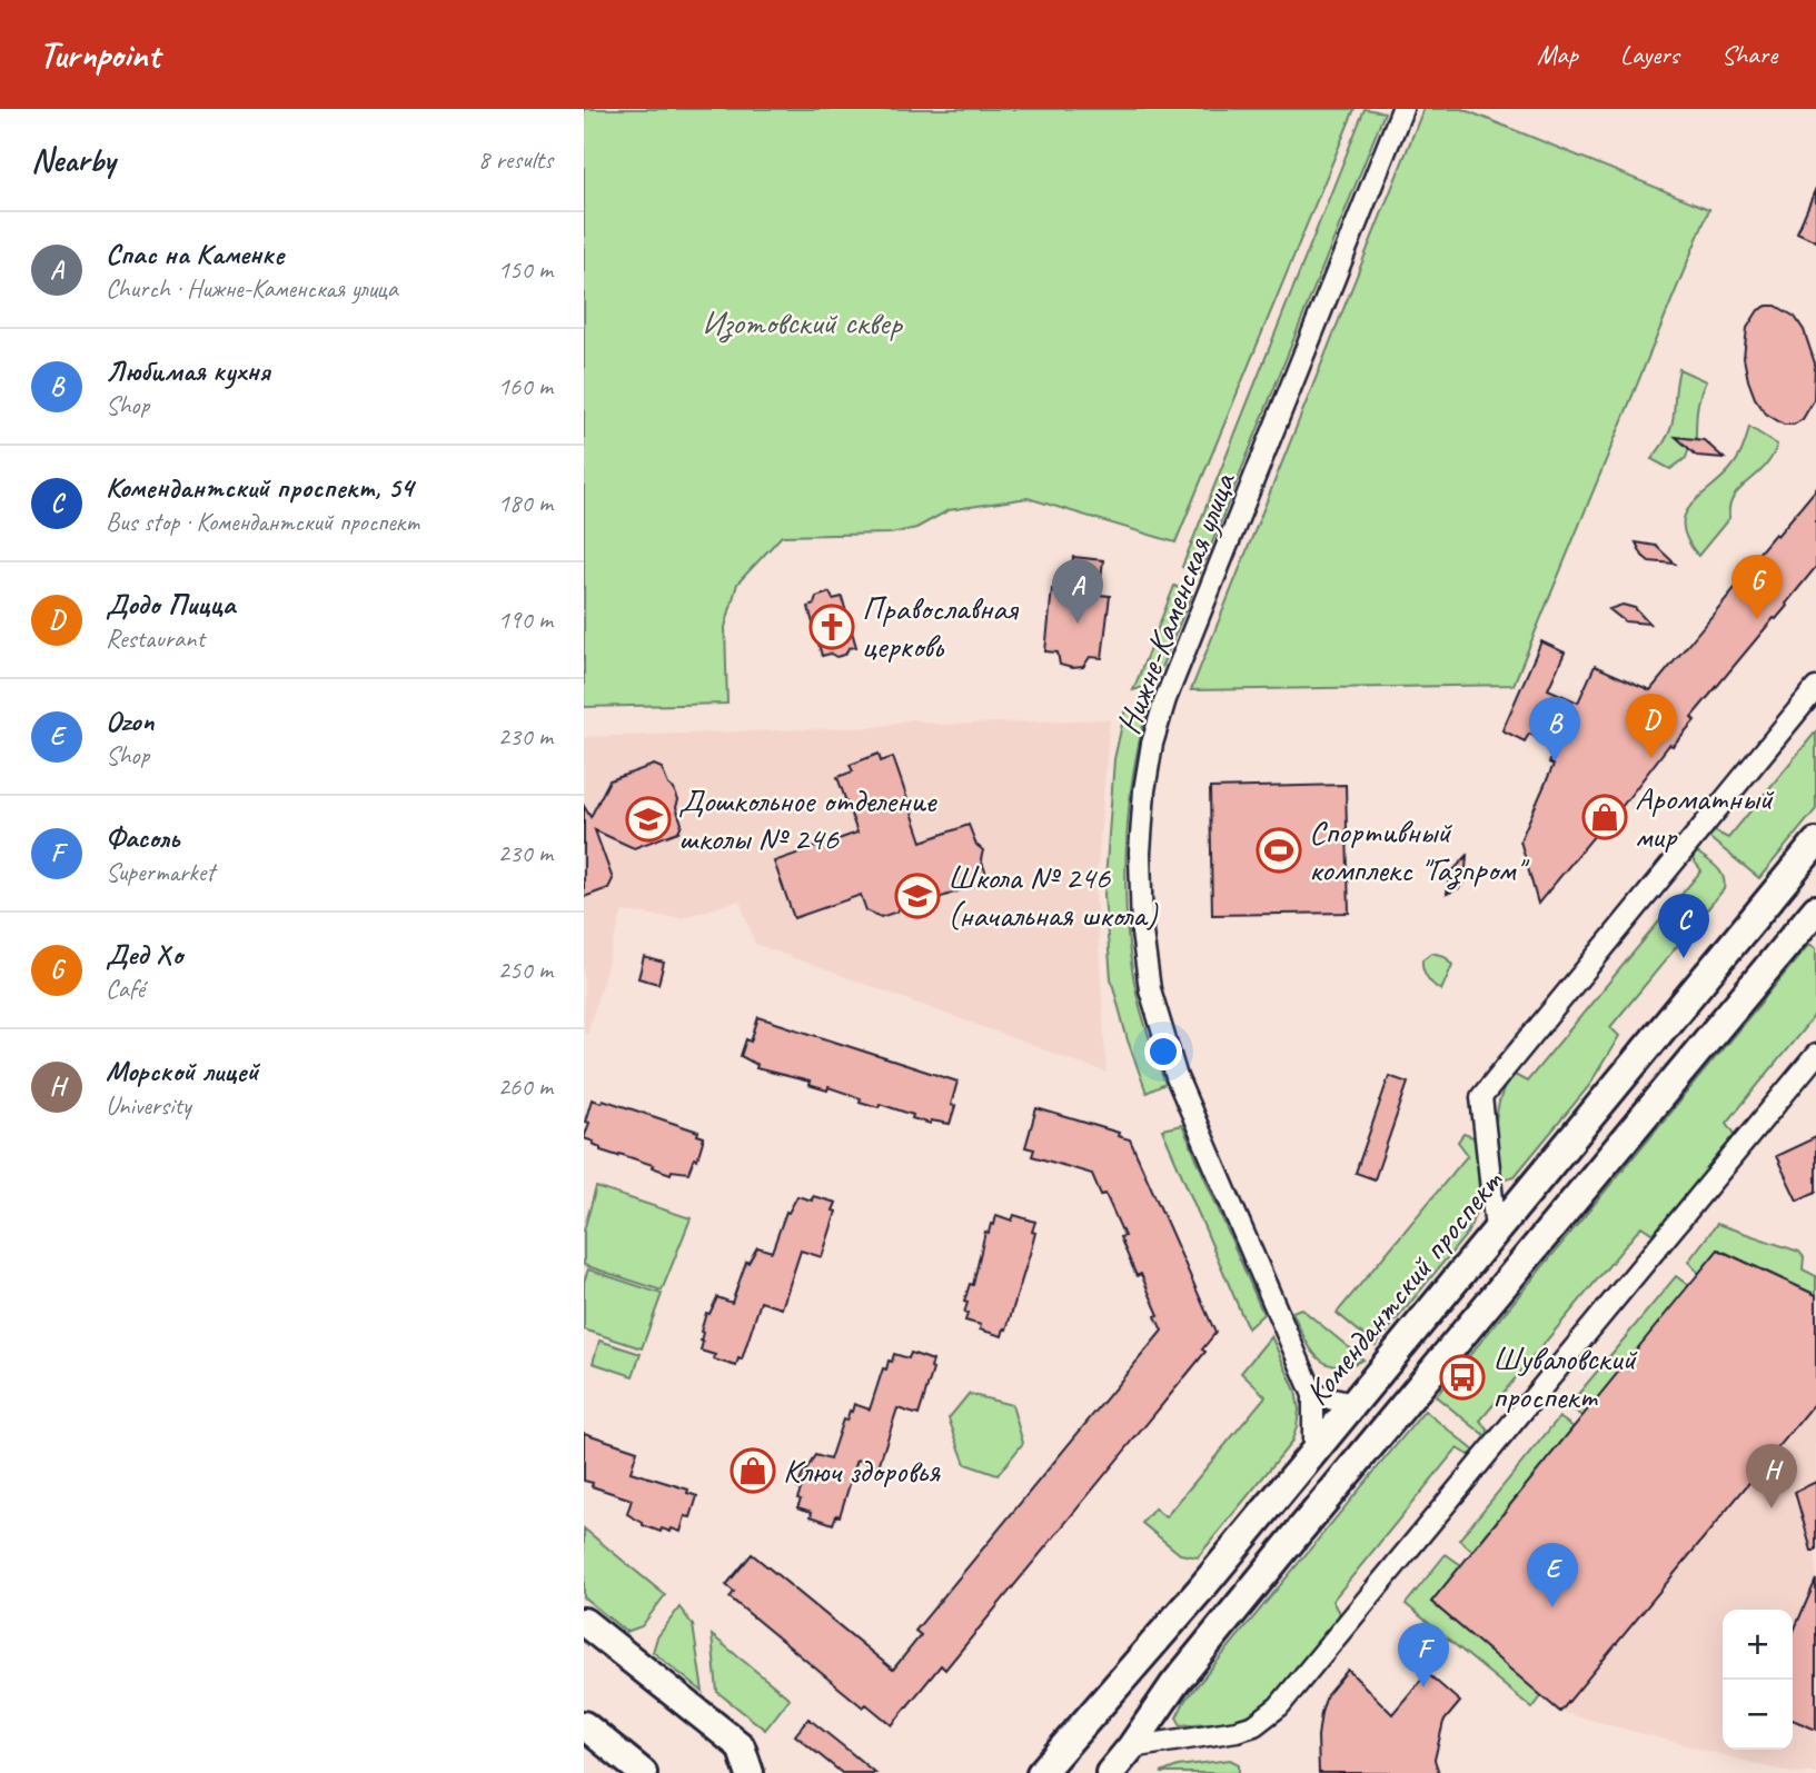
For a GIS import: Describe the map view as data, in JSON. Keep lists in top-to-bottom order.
{
  "streets": {
    "main road": ["Комендантский проспект"],
    "street": ["Нижне-Каменская улица"]
  },
  "crossings": [
    ["Нижне-Каменская улица", "Комендантский проспект"]
  ],
  "parks": ["Изотовский сквер"],
  "places": {
    "church": ["Православная церковь"],
    "shop": ["Ароматный мир", "Ключ здоровья"],
    "school or university": ["Дошкольное отделение школы № 246", "Школа № 246 (начальная школа)"],
    "sports": ["Спортивный комплекс \"Газпром\""],
    "bus stop": ["Шуваловский проспект"]
  },
  "page": {
    "header": "Turnpoint",
    "nav": ["Map", "Layers", "Share"],
    "heading": ["Nearby", "8 results"],
    "list": [
      {
        "mark": "A",
        "name": "Спас на Каменке",
        "note": "Church · Нижне-Каменская улица",
        "value": "150 m"
      },
      {
        "mark": "B",
        "name": "Любимая кухня",
        "note": "Shop",
        "value": "160 m"
      },
      {
        "mark": "C",
        "name": "Комендантский проспект, 54",
        "note": "Bus stop · Комендантский проспект",
        "value": "180 m"
      },
      {
        "mark": "D",
        "name": "Додо Пицца",
        "note": "Restaurant",
        "value": "190 m"
      },
      {
        "mark": "E",
        "name": "Ozon",
        "note": "Shop",
        "value": "230 m"
      },
      {
        "mark": "F",
        "name": "Фасоль",
        "note": "Supermarket",
        "value": "230 m"
      },
      {
        "mark": "G",
        "name": "Дед Хо",
        "note": "Café",
        "value": "250 m"
      },
      {
        "mark": "H",
        "name": "Морской лицей",
        "note": "University",
        "value": "260 m"
      }
    ],
    "pins": [
      "G",
      "A",
      "D",
      "B",
      "C",
      "H",
      "E",
      "F"
    ],
    "map_buttons": ["+", "−"]
  }
}
